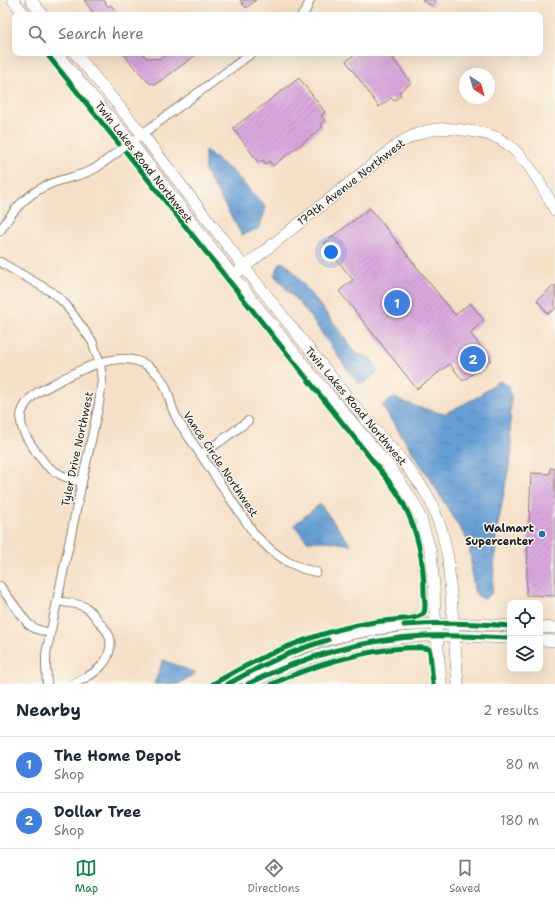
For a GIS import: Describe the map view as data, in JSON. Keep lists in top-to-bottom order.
{
  "streets": {
    "street": [
      "Twin Lakes Road Northwest",
      "179th Avenue Northwest",
      "Tyler Drive Northwest",
      "Vance Circle Northwest"
    ]
  },
  "crossings": [
    ["Twin Lakes Road Northwest", "179th Avenue Northwest"],
    ["Tyler Drive Northwest", "Vance Circle Northwest"]
  ],
  "places": ["Walmart Supercenter"],
  "north": "bottom right",
  "page": {
    "search": "Search here",
    "pins": ["1", "2"],
    "heading": ["Nearby", "2 results"],
    "list": [
      {
        "mark": "1",
        "name": "The Home Depot",
        "note": "Shop",
        "value": "80 m"
      },
      {
        "mark": "2",
        "name": "Dollar Tree",
        "note": "Shop",
        "value": "180 m"
      }
    ],
    "nav": ["Map", "Directions", "Saved"]
  }
}
